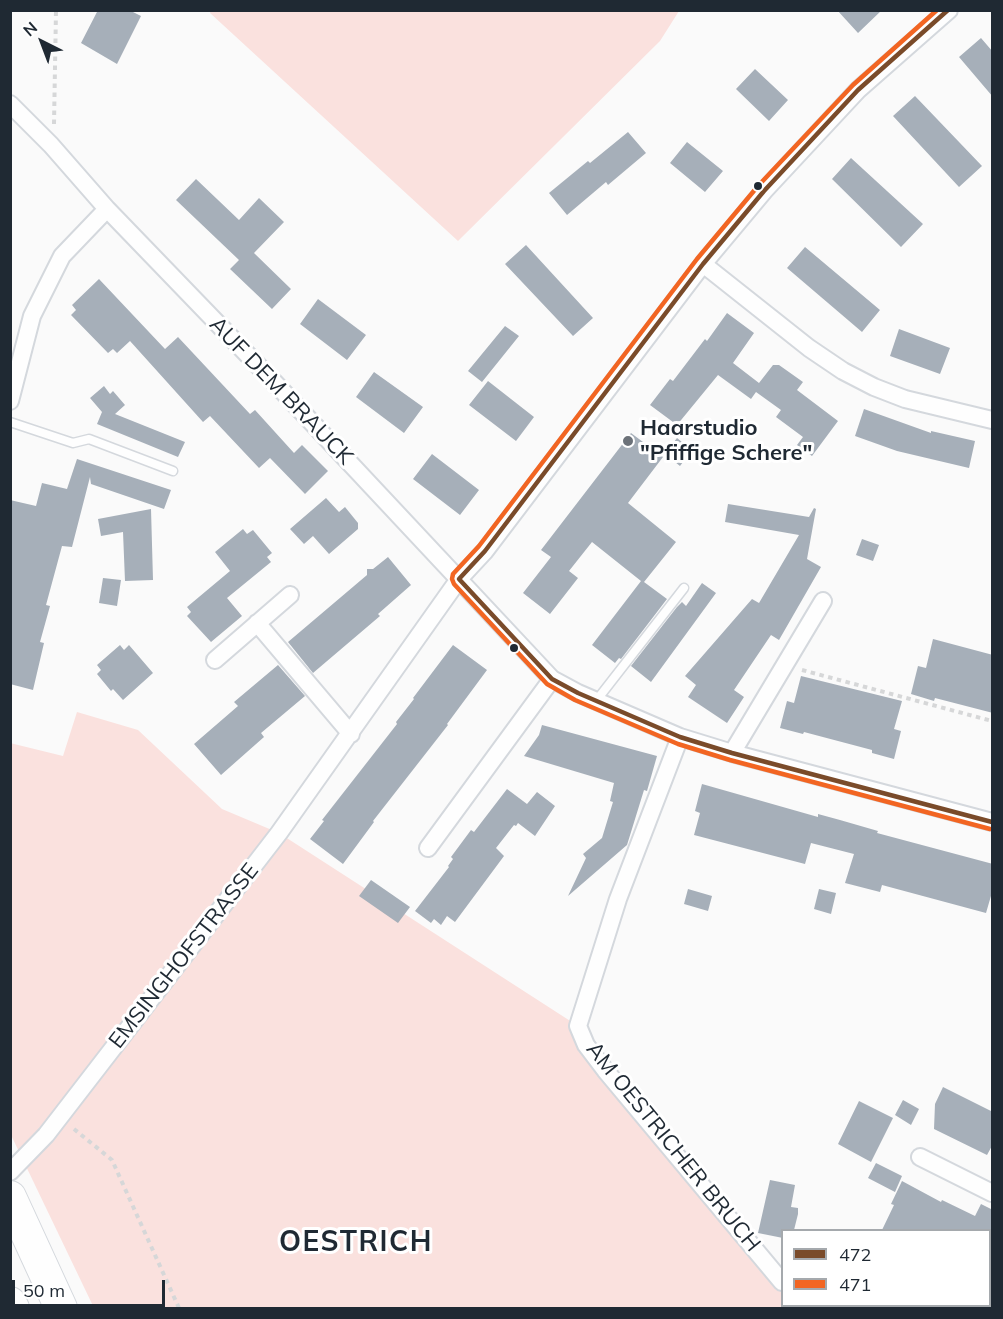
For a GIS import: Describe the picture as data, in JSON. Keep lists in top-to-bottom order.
{
  "streets": {
    "street": ["AUF DEM BRAUCK", "EMSINGHOFSTRASSE", "AM OESTRICHER BRUCH"]
  },
  "crossings": [
    ["AUF DEM BRAUCK", "EMSINGHOFSTRASSE"],
    ["AUF DEM BRAUCK", "AM OESTRICHER BRUCH"]
  ],
  "districts": ["OESTRICH"],
  "places": ["Haarstudio \"Pfiffige Schere\""],
  "lines": ["transit line 472", "transit line 471"],
  "legend": ["472", "471"],
  "scale_bar": "50 m",
  "north": "top left"
}
